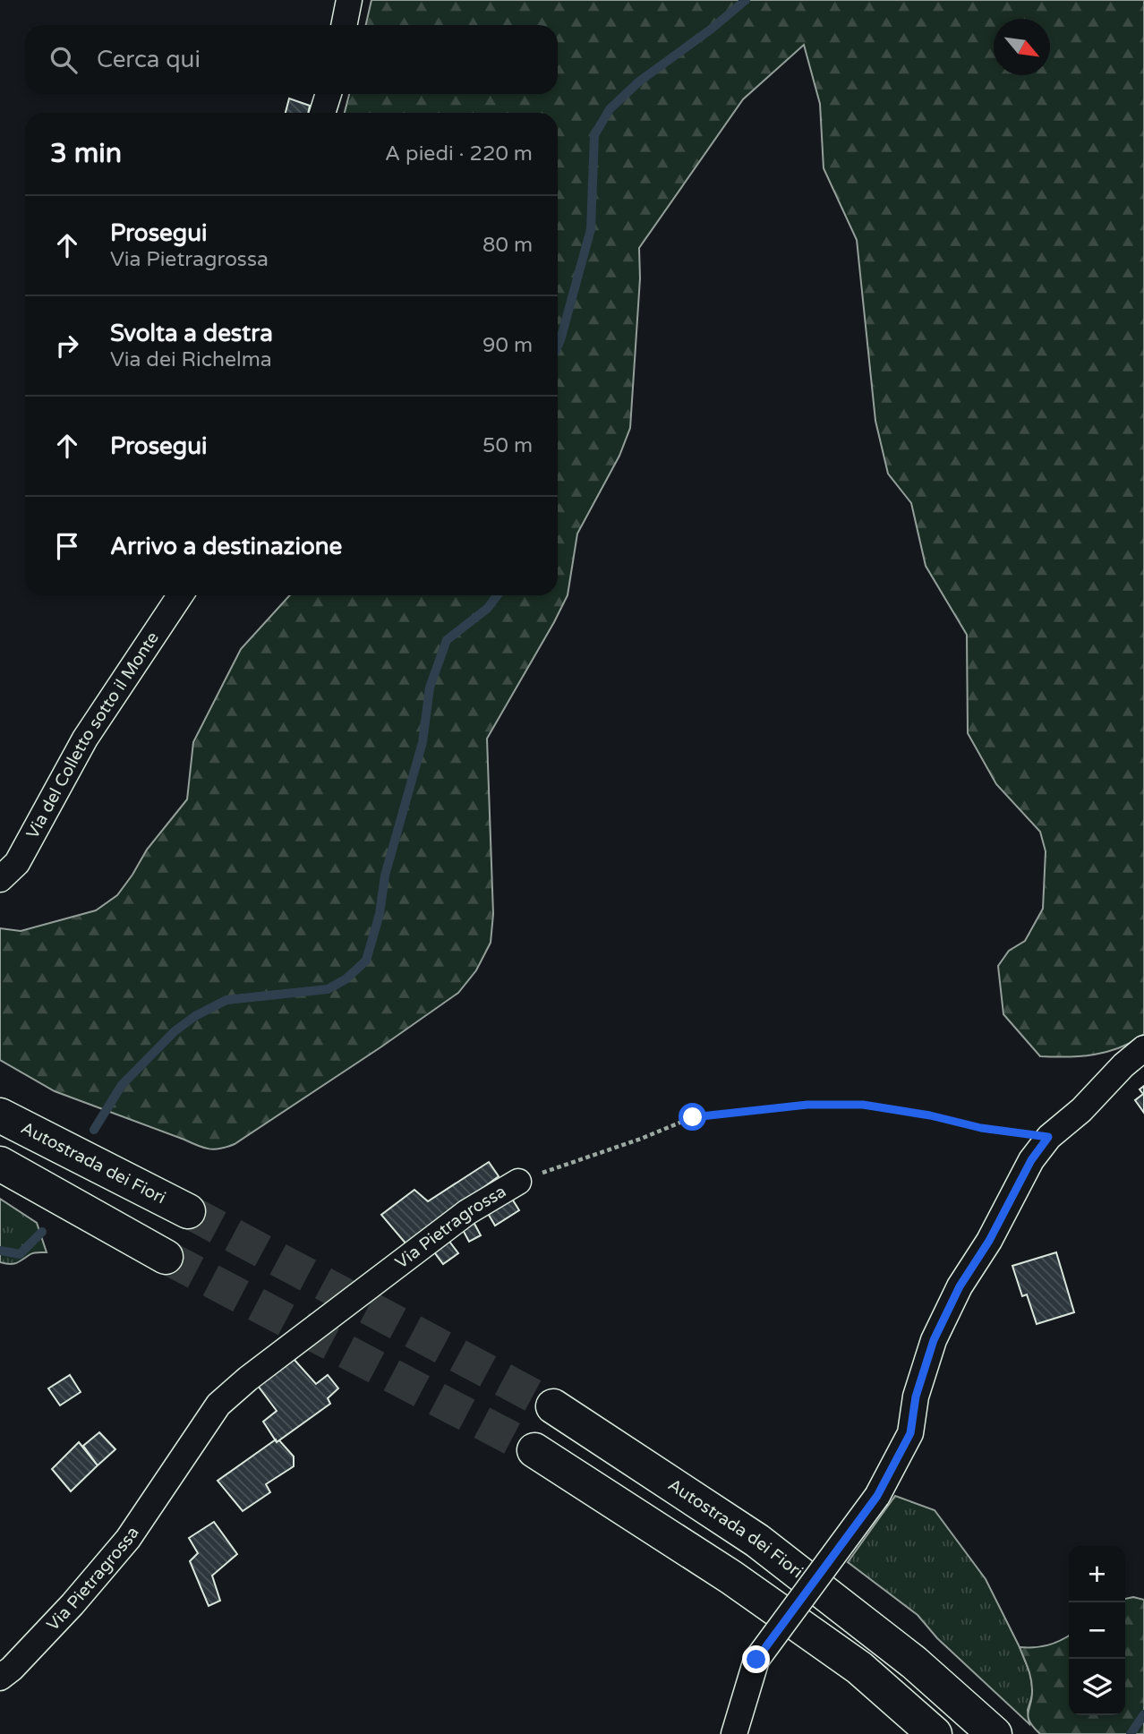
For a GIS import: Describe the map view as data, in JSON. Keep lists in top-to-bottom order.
{
  "streets": {
    "highway": ["Autostrada dei Fiori"],
    "street": ["Via del Colletto sotto il Monte", "Via Pietragrossa"]
  },
  "north": "bottom right",
  "page": {
    "search": "Cerca qui",
    "heading": ["3 min", "A piedi · 220 m"],
    "list": [
      ["Prosegui", "Via Pietragrossa", "80 m"],
      ["Svolta a destra", "Via dei Richelma", "90 m"],
      ["Prosegui", "50 m"],
      "Arrivo a destinazione"
    ],
    "map_buttons": ["+", "−"]
  }
}
